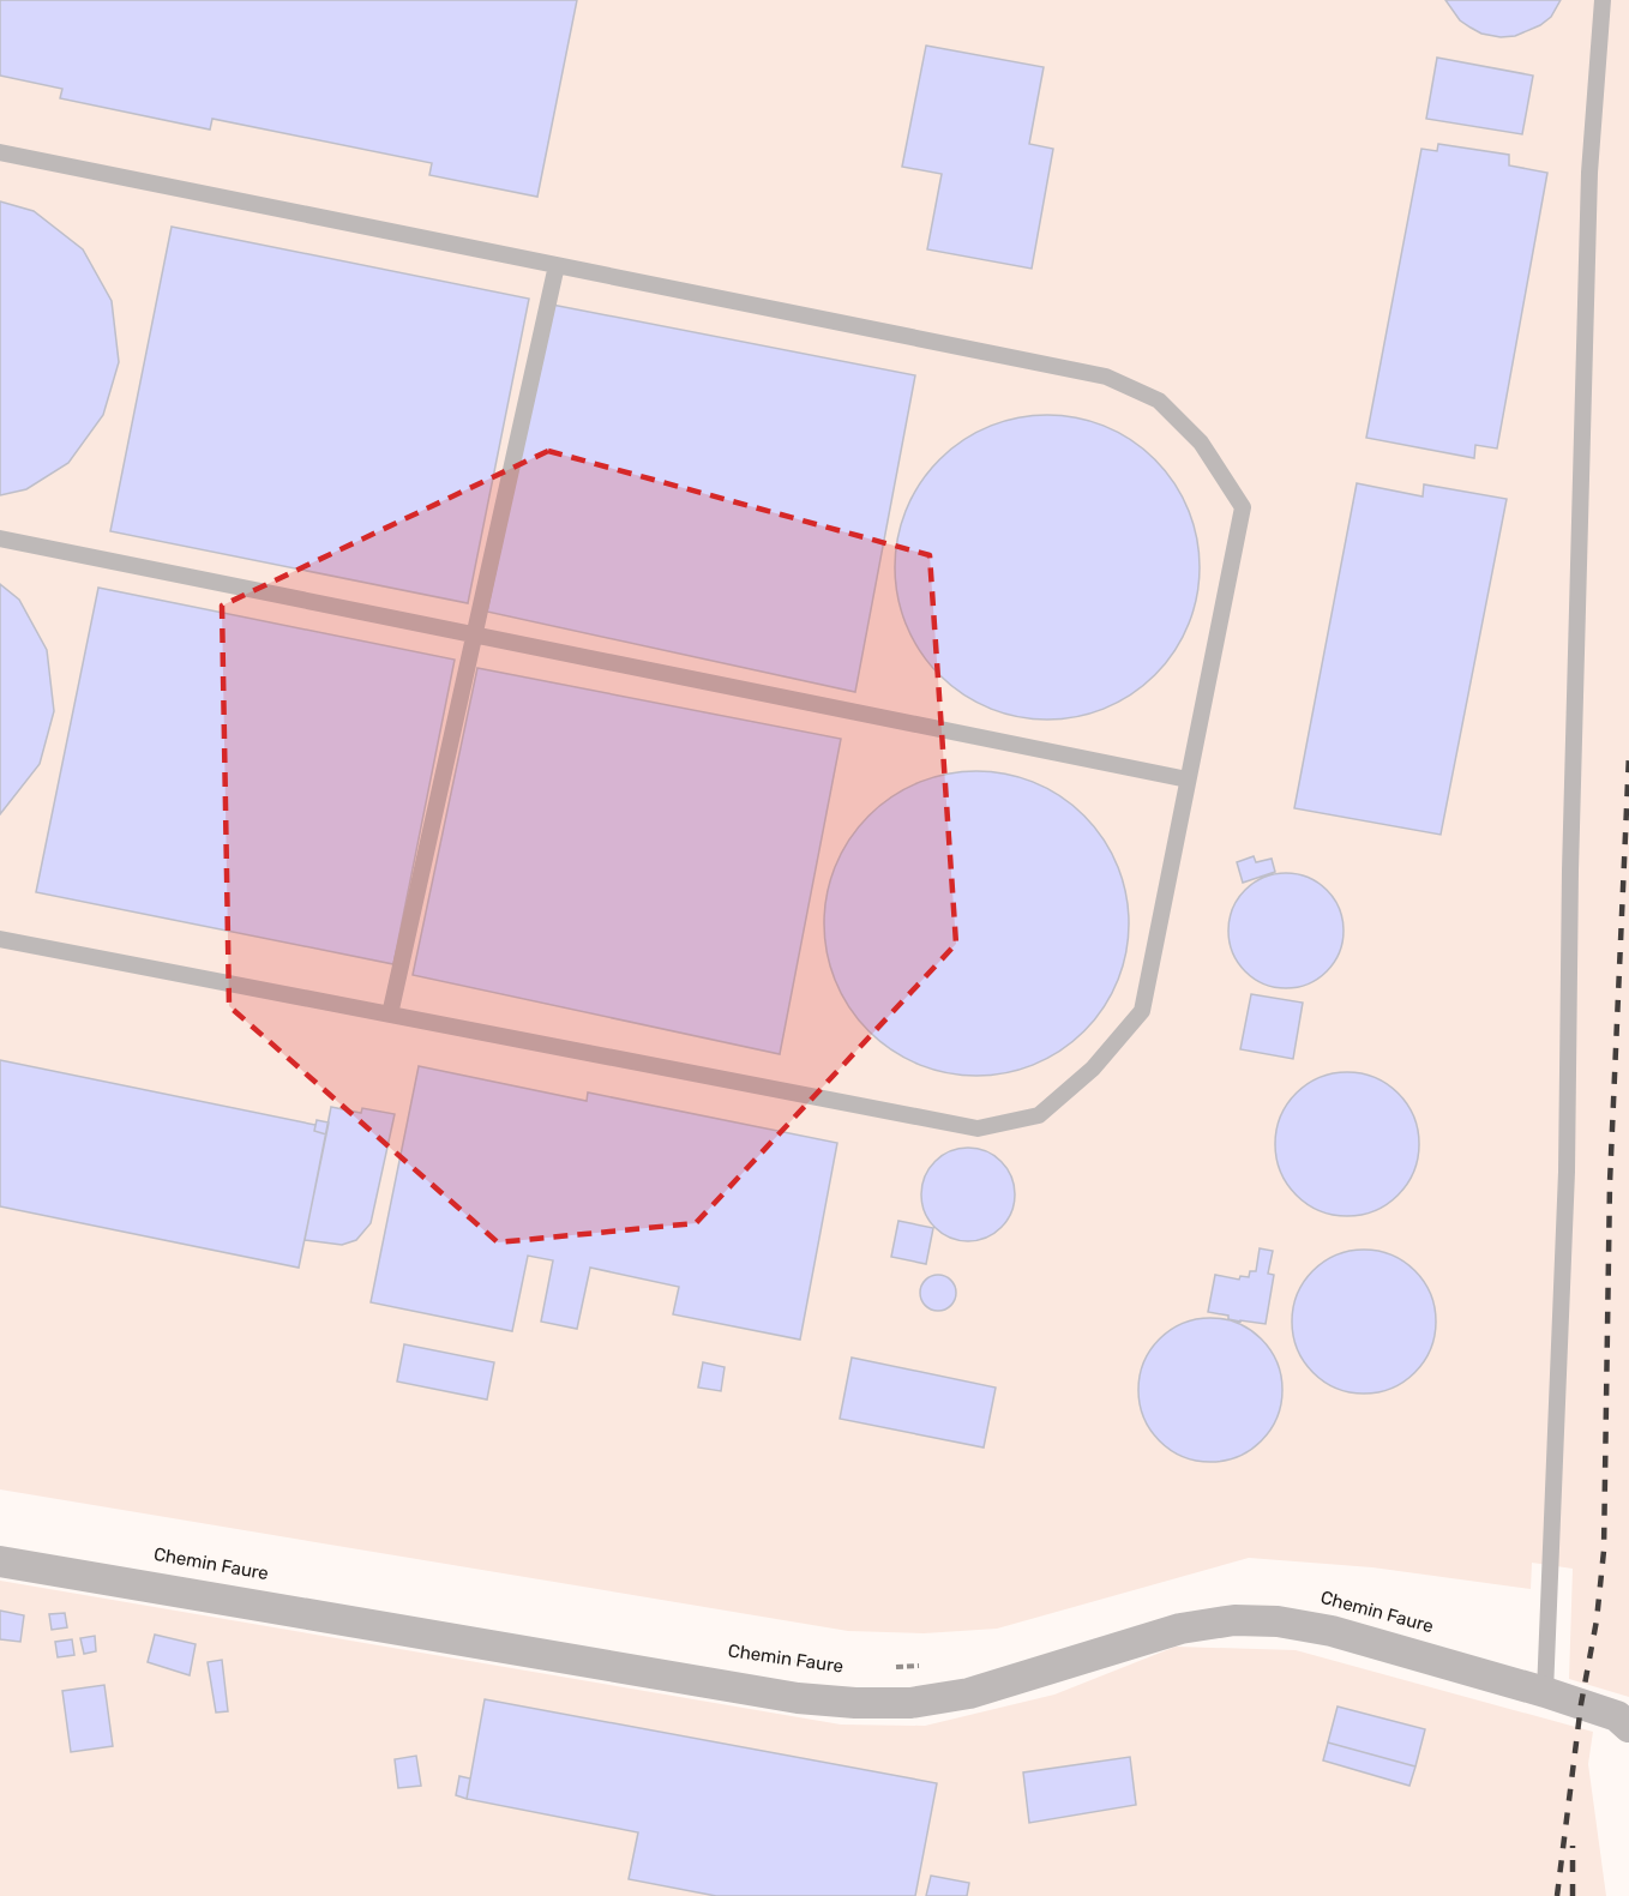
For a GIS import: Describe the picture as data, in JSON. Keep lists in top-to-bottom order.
{
  "streets": {
    "street": ["Chemin Faure"]
  }
}
